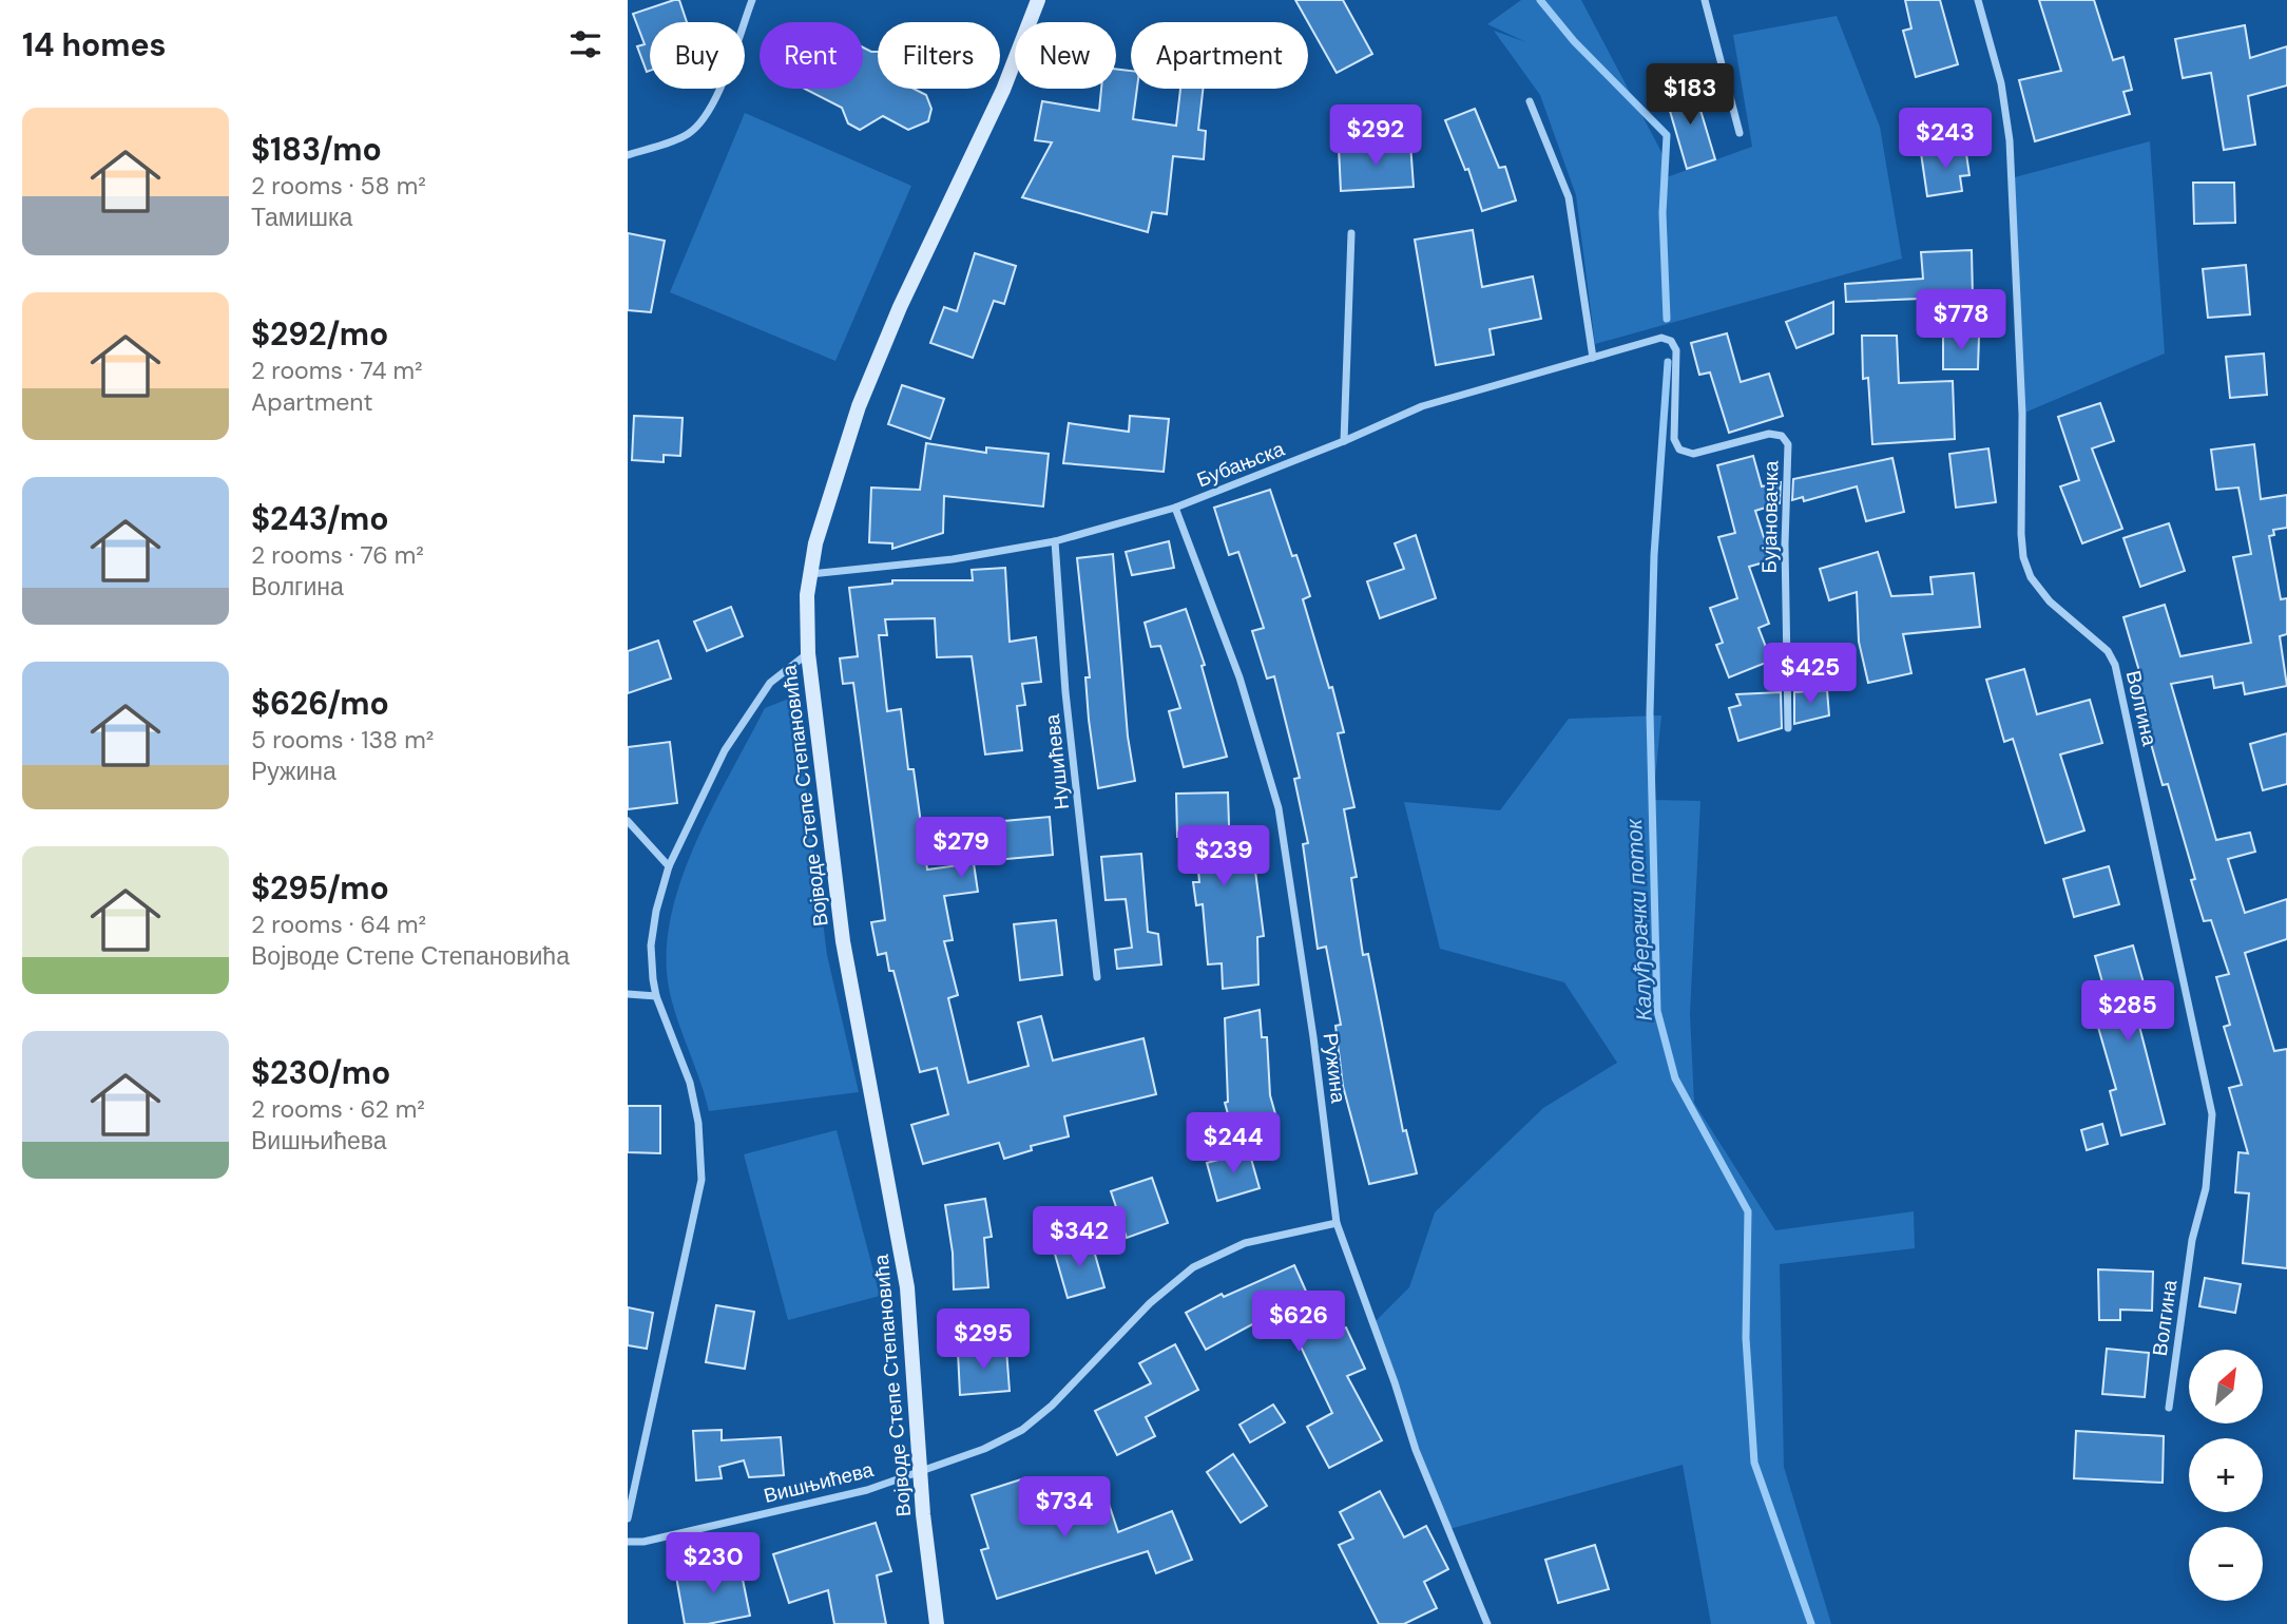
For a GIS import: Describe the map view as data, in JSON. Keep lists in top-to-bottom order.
{
  "streets": {
    "street": [
      "Бубањска",
      "Бујановачка",
      "Волгина",
      "Нушићева",
      "Војводе Степе Степановића",
      "Ружина",
      "Вишњићева"
    ]
  },
  "crossings": [
    ["Бубањска", "Бујановачка"],
    ["Бубањска", "Нушићева"],
    ["Бубањска", "Војводе Степе Степановића"],
    ["Бубањска", "Ружина"],
    ["Војводе Степе Степановића", "Вишњићева"],
    ["Ружина", "Вишњићева"]
  ],
  "water": ["Калуђерачки поток"],
  "north": "top right",
  "page": {
    "heading": "14 homes",
    "chip": [
      "Buy",
      "Rent",
      "Filters",
      "New",
      "Apartment"
    ],
    "price": [
      "$183",
      "$292",
      "$243",
      "$778",
      "$425",
      "$279",
      "$239",
      "$285",
      "$244",
      "$342",
      "$626",
      "$295",
      "$734",
      "$230"
    ],
    "list": [
      {
        "name": "$183/mo",
        "note": "2 rooms · 58 m² · Тамишка"
      },
      {
        "name": "$292/mo",
        "note": "2 rooms · 74 m² · Apartment"
      },
      {
        "name": "$243/mo",
        "note": "2 rooms · 76 m² · Волгина"
      },
      {
        "name": "$626/mo",
        "note": "5 rooms · 138 m² · Ружина"
      },
      {
        "name": "$295/mo",
        "note": "2 rooms · 64 m² · Војводе Степе Степановића"
      },
      {
        "name": "$230/mo",
        "note": "2 rooms · 62 m² · Вишњићева"
      }
    ],
    "map_buttons": ["+", "−"]
  }
}
